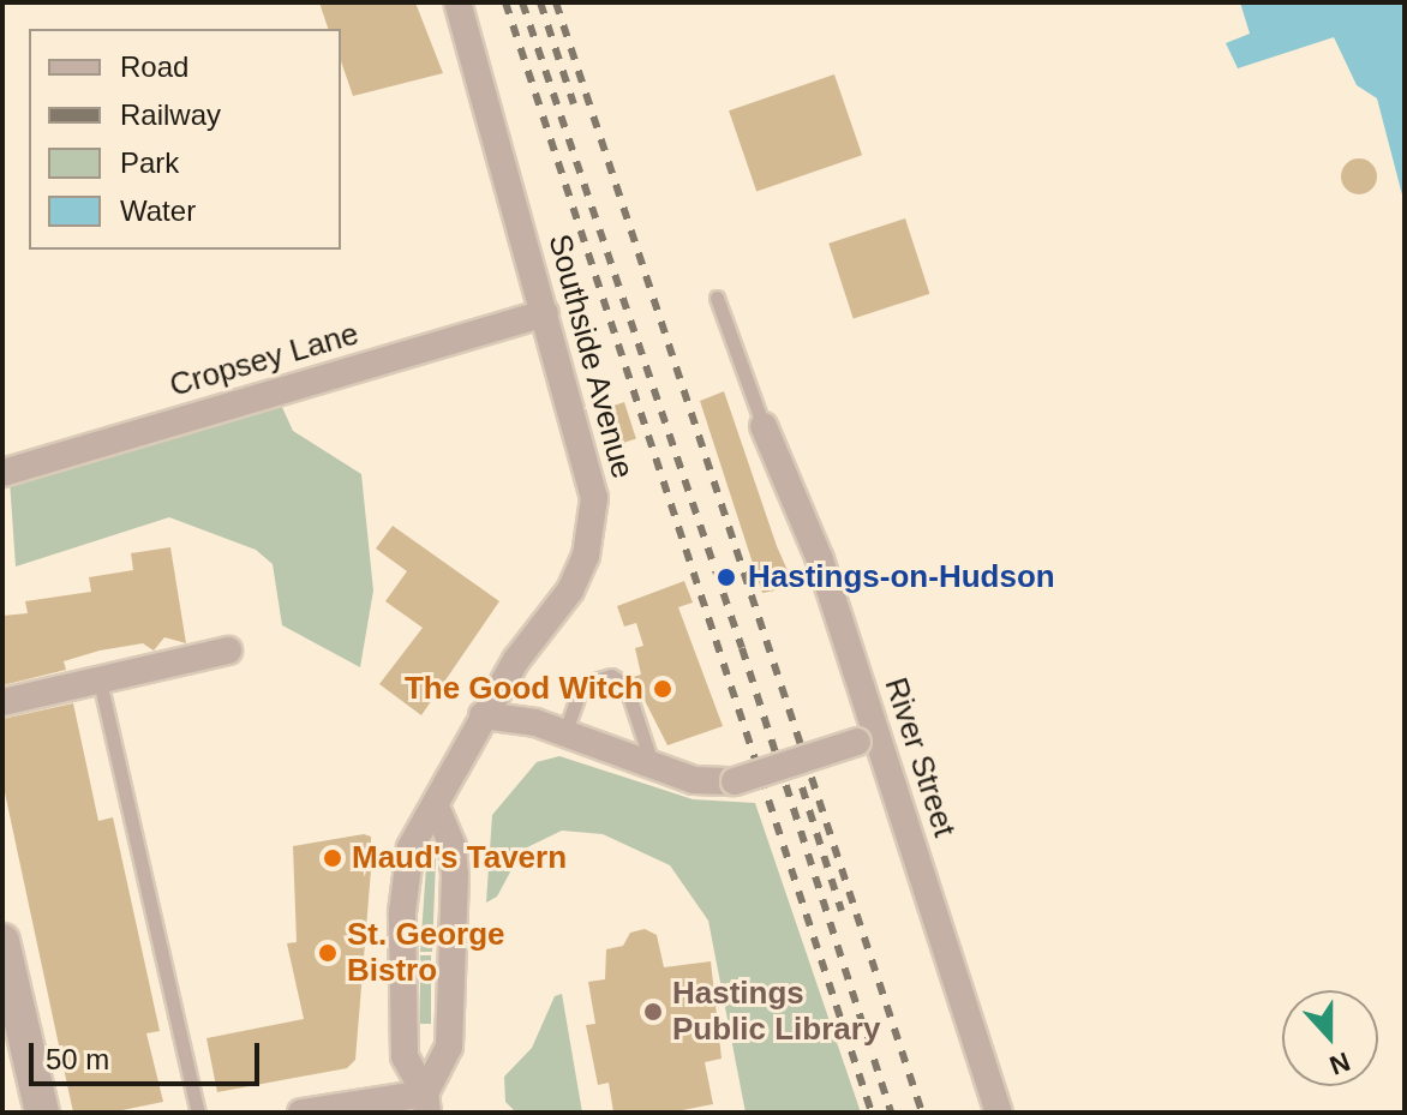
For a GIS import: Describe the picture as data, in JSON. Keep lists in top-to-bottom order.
{
  "streets": {
    "street": ["Southside Avenue", "Cropsey Lane", "River Street"]
  },
  "crossings": [
    ["Southside Avenue", "Cropsey Lane"]
  ],
  "places": [
    "Hastings-on-Hudson",
    "The Good Witch",
    "Maud's Tavern",
    "St. George Bistro",
    "Hastings Public Library"
  ],
  "legend": [
    "Road",
    "Railway",
    "Park",
    "Water"
  ],
  "scale_bar": "50 m",
  "north": "bottom"
}
